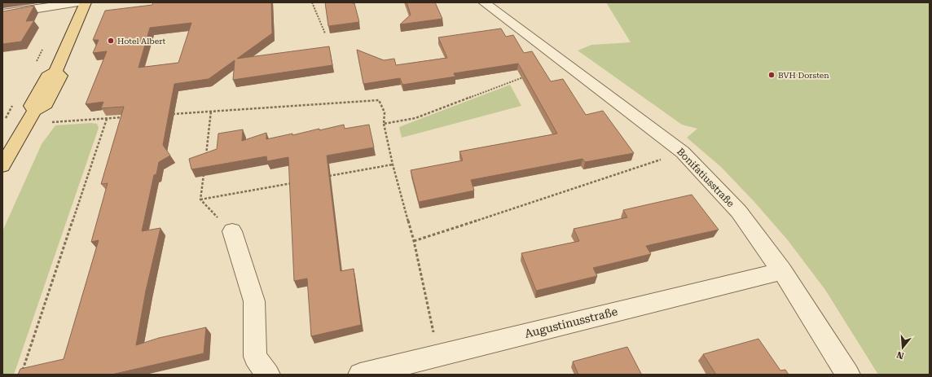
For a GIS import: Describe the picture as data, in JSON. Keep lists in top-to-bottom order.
{
  "streets": {
    "street": ["Bonifatiusstraße", "Augustinusstraße"]
  },
  "crossings": [
    ["Bonifatiusstraße", "Augustinusstraße"]
  ],
  "places": ["Hotel Albert", "BVH Dorsten"],
  "north": "bottom"
}
